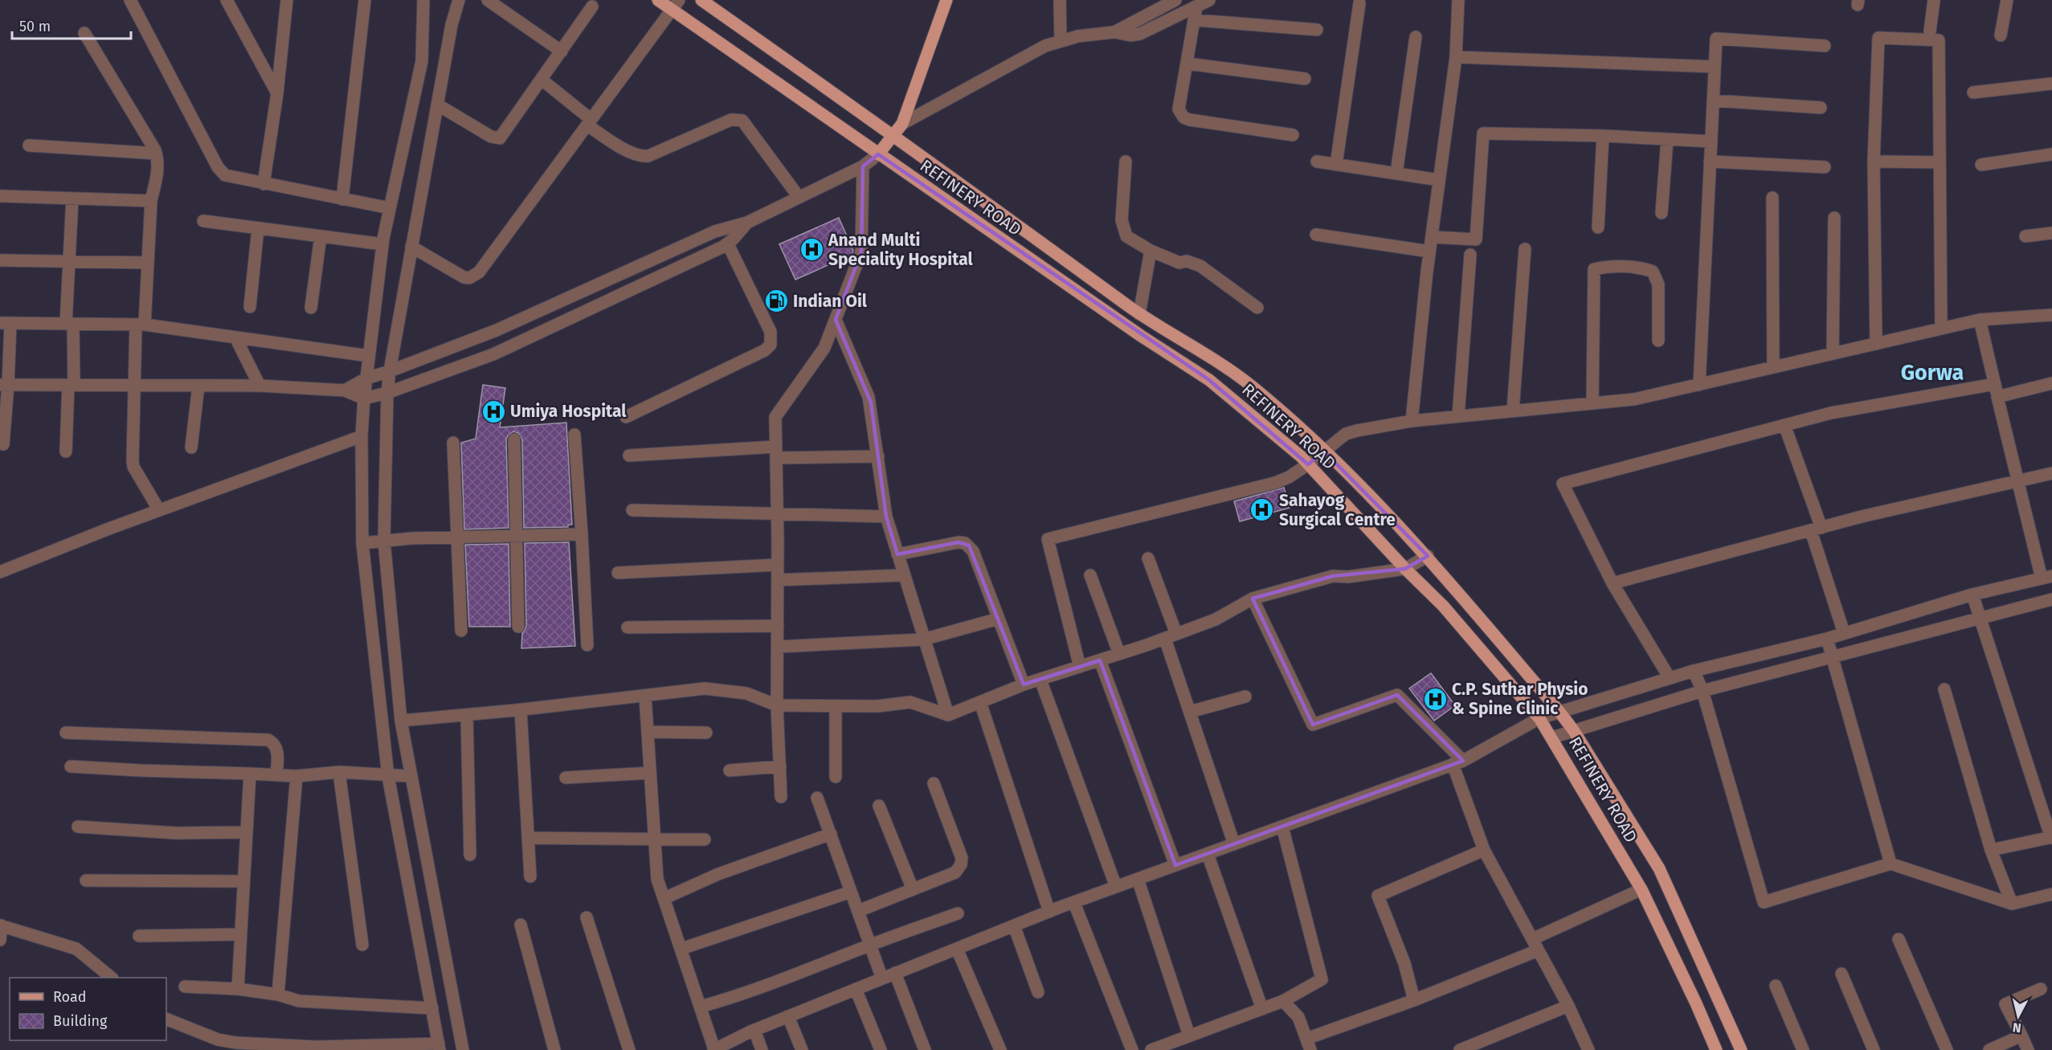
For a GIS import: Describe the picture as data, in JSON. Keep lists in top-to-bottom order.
{
  "streets": {
    "main road": ["REFINERY ROAD"]
  },
  "districts": ["Gorwa"],
  "places": {
    "hospital": [
      "Anand Multi Speciality Hospital",
      "Umiya Hospital",
      "Sahayog Surgical Centre",
      "C.P. Suthar Physio & Spine Clinic"
    ],
    "fuel station": ["Indian Oil"]
  },
  "legend": ["Road", "Building"],
  "scale_bar": "50 m",
  "north": "bottom"
}
